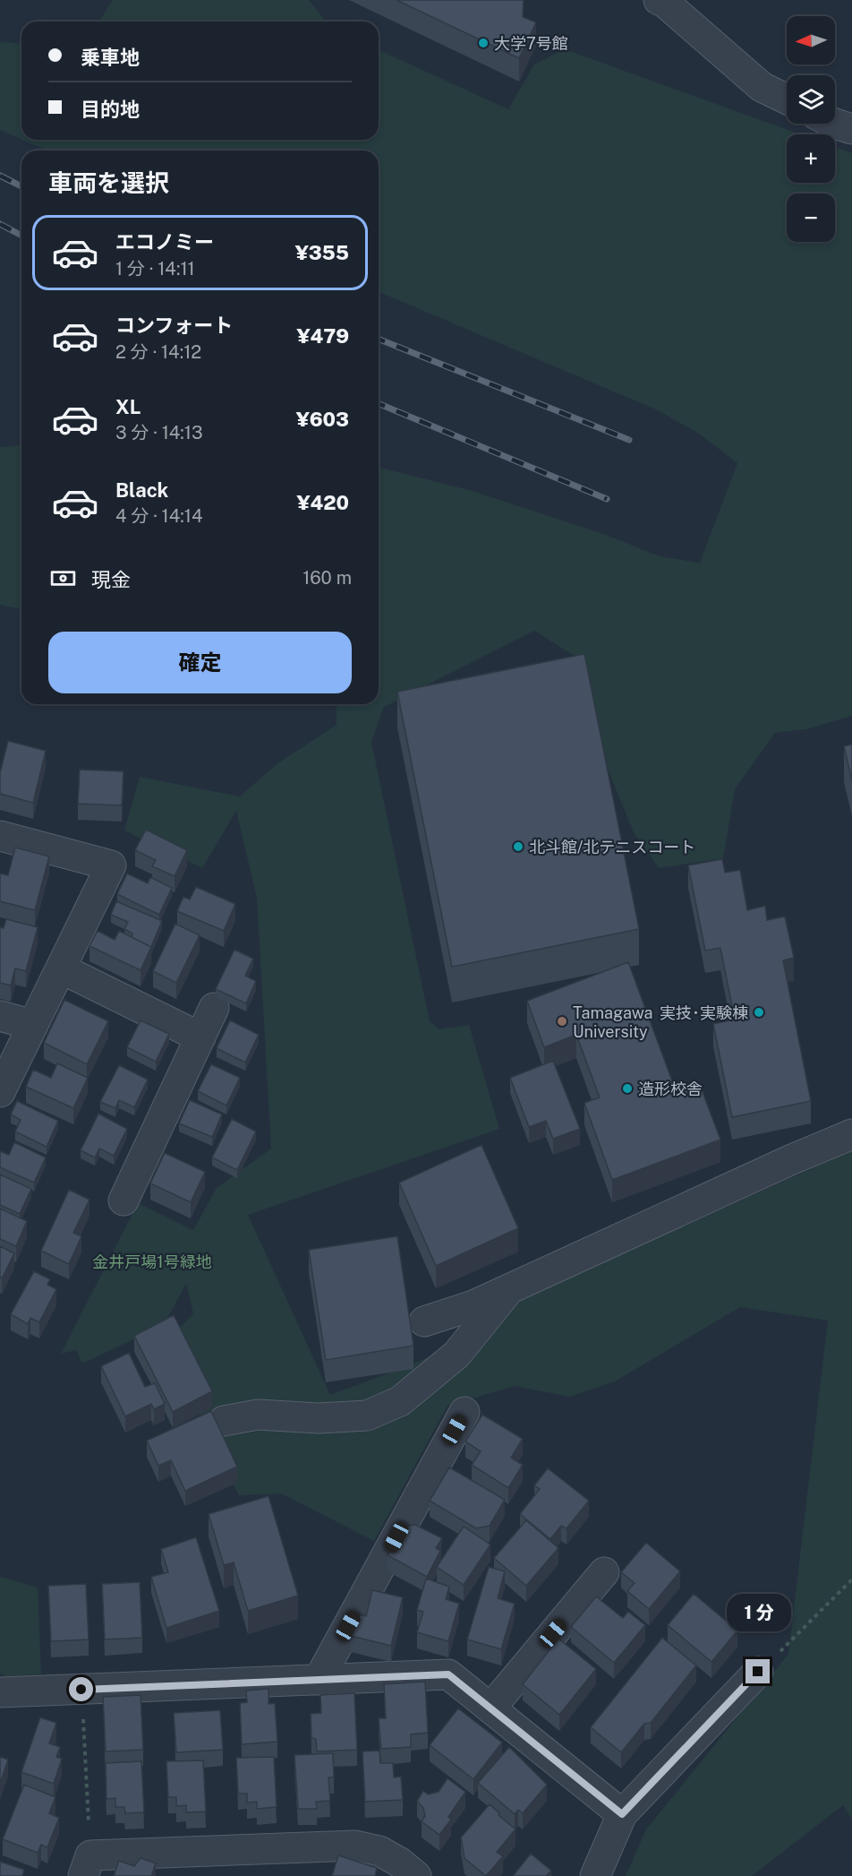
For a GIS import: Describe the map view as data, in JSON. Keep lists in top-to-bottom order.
{
  "parks": ["金井戸場1号緑地"],
  "places": [
    "大学7号館",
    "北斗館/北テニスコート",
    "実技･実験棟",
    "Tamagawa University",
    "造形校舎"
  ],
  "north": "left",
  "page": {
    "map_buttons": ["+", "−"],
    "banner": ["乗車地", "目的地"],
    "heading": "車両を選択",
    "list": [
      {
        "name": "エコノミー",
        "note": "1 分 · 14:11",
        "value": "¥355"
      },
      {
        "name": "コンフォート",
        "note": "2 分 · 14:12",
        "value": "¥479"
      },
      {
        "name": "XL",
        "note": "3 分 · 14:13",
        "value": "¥603"
      },
      {
        "name": "Black",
        "note": "4 分 · 14:14",
        "value": "¥420"
      }
    ],
    "pay": ["現金", "160 m"],
    "buttons": "確定",
    "bubble": "1 分"
  }
}
